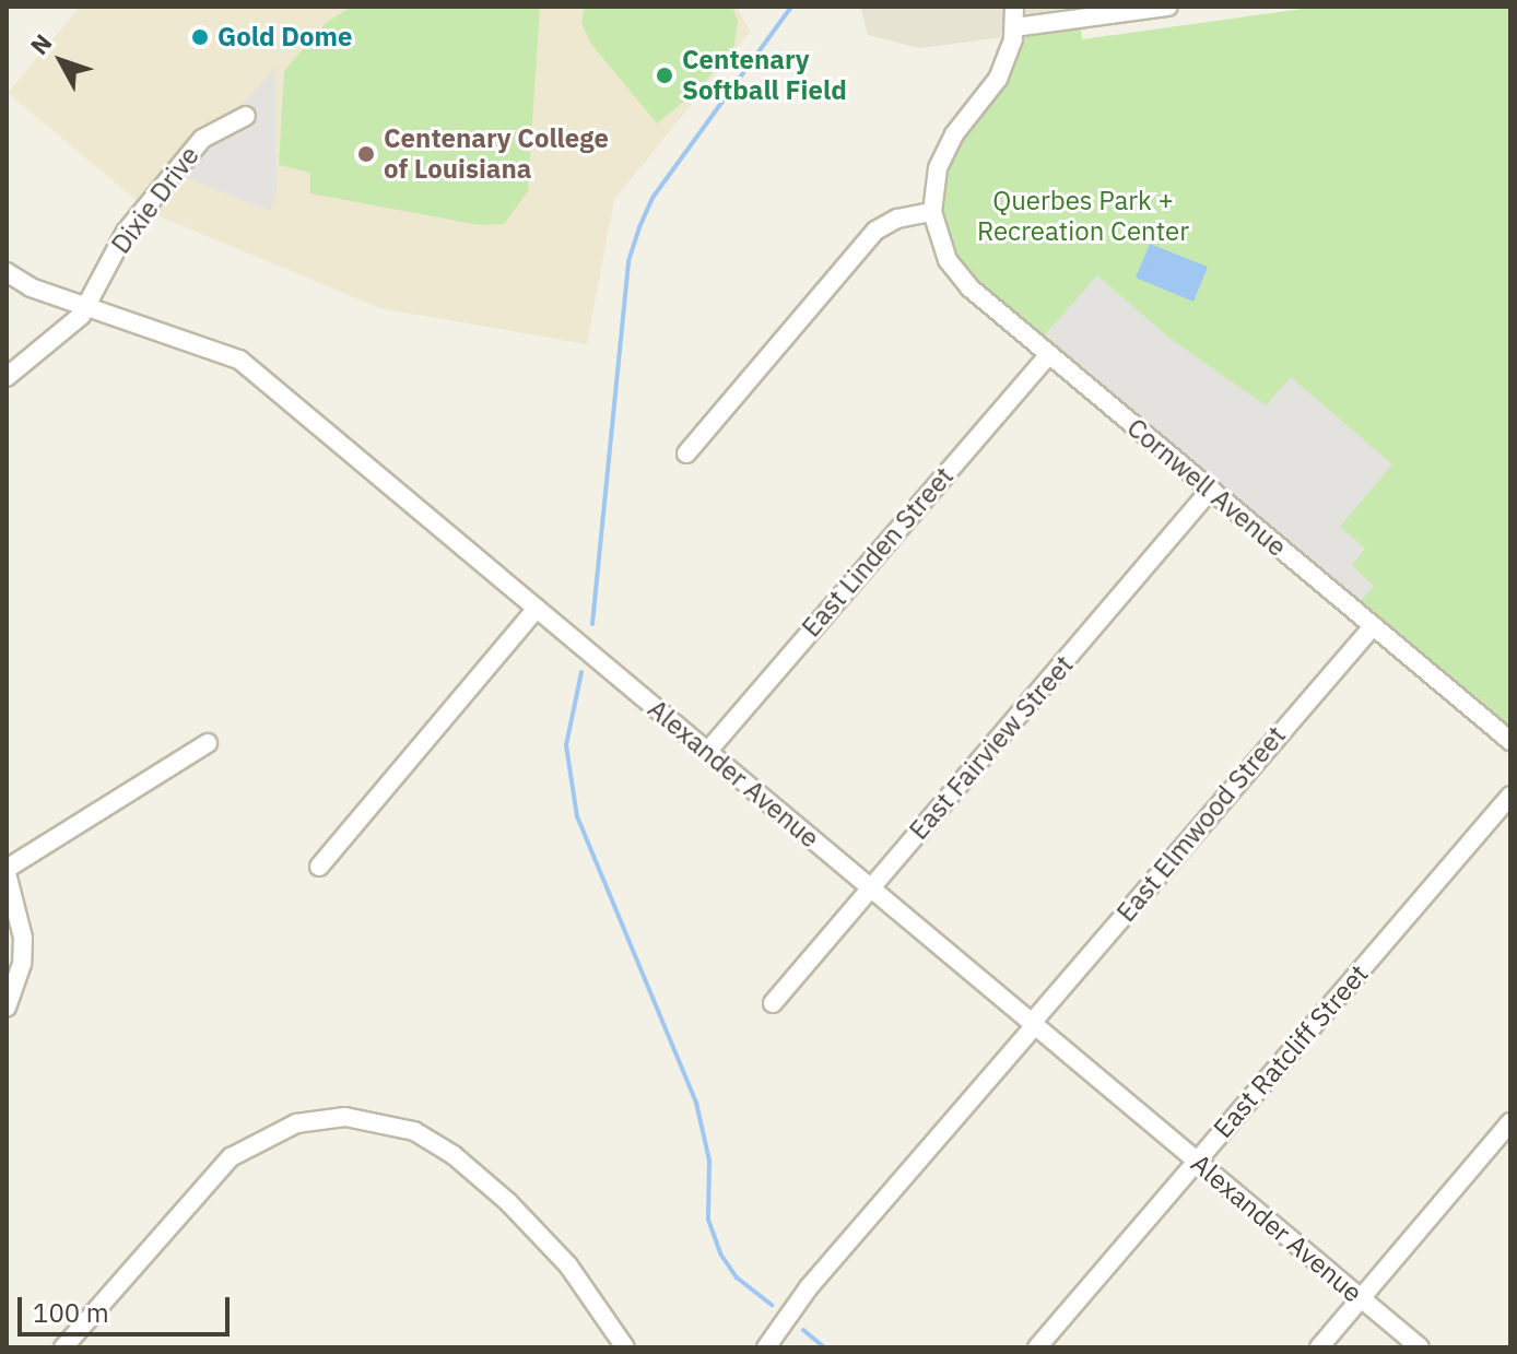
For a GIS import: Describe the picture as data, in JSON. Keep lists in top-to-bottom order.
{
  "streets": {
    "street": [
      "Dixie Drive",
      "Cornwell Avenue",
      "East Linden Street",
      "East Fairview Street",
      "Alexander Avenue",
      "East Elmwood Street",
      "East Ratcliff Street"
    ]
  },
  "crossings": [
    ["Dixie Drive", "Alexander Avenue"],
    ["Cornwell Avenue", "East Linden Street"],
    ["Cornwell Avenue", "East Fairview Street"],
    ["Cornwell Avenue", "East Elmwood Street"],
    ["East Linden Street", "Alexander Avenue"],
    ["East Fairview Street", "Alexander Avenue"],
    ["Alexander Avenue", "East Elmwood Street"],
    ["Alexander Avenue", "East Ratcliff Street"]
  ],
  "parks": ["Querbes Park + Recreation Center"],
  "places": ["Gold Dome", "Centenary Softball Field", "Centenary College of Louisiana"],
  "scale_bar": "100 m",
  "north": "top left"
}
